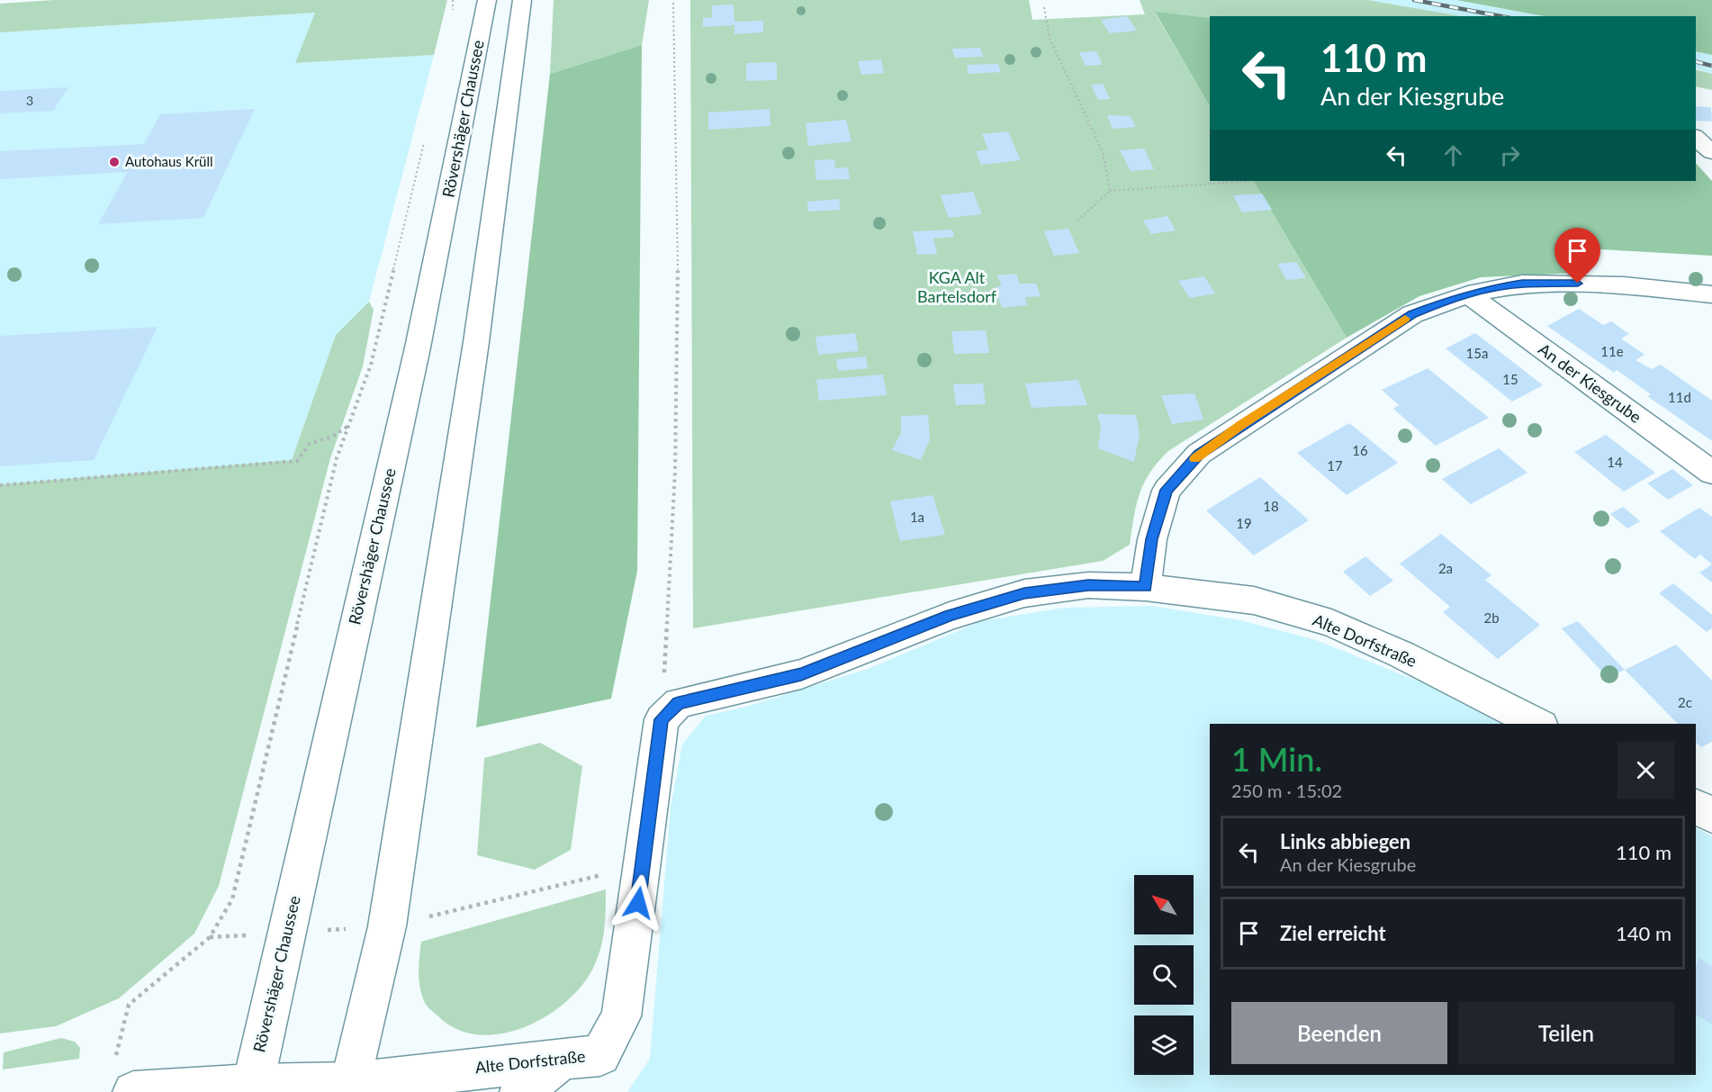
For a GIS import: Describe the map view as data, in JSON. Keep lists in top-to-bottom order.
{
  "streets": {
    "main road": ["Rövershäger Chaussee", "An der Kiesgrube", "Alte Dorfstraße"]
  },
  "crossings": [
    ["Rövershäger Chaussee", "Alte Dorfstraße"]
  ],
  "parks": ["KGA Alt Bartelsdorf"],
  "places": ["Autohaus Krüll"],
  "house_numbers": [
    "3",
    "11e",
    "15a",
    "15",
    "11d",
    "16",
    "14",
    "17",
    "18",
    "1a",
    "19",
    "2a",
    "2b",
    "2c"
  ],
  "north": "top left",
  "page": {
    "turn": ["110 m", "An der Kiesgrube"],
    "heading": ["1 Min.", "250 m · 15:02"],
    "list": [
      {
        "name": "Links abbiegen",
        "note": "An der Kiesgrube",
        "value": "110 m"
      },
      {
        "name": "Ziel erreicht",
        "value": "140 m"
      }
    ],
    "buttons": ["Beenden", "Teilen"]
  }
}
